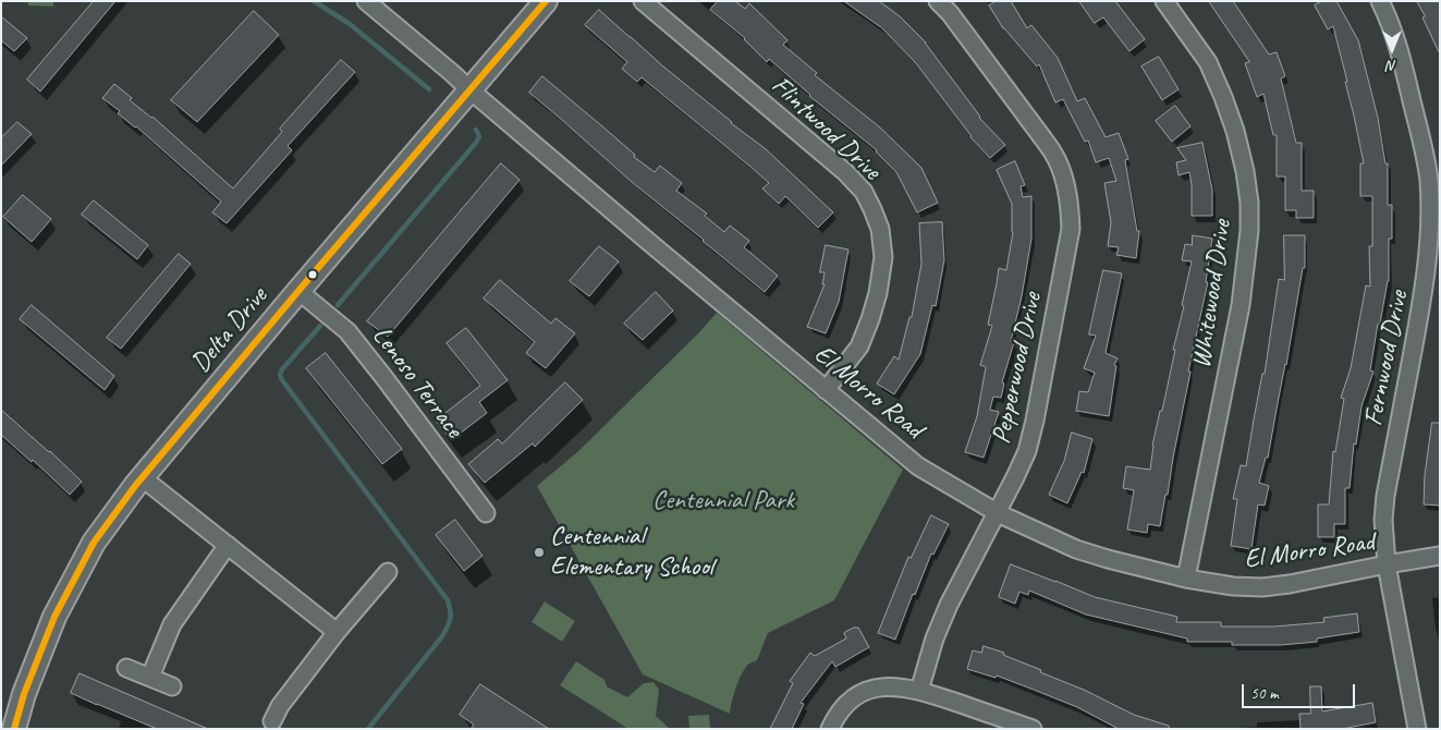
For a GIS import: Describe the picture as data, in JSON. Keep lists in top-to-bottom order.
{
  "streets": {
    "main road": ["Delta Drive"],
    "street": [
      "Flintwood Drive",
      "Whitewood Drive",
      "Fernwood Drive",
      "Pepperwood Drive",
      "Lenoso Terrace",
      "El Morro Road"
    ]
  },
  "crossings": [
    ["Flintwood Drive", "El Morro Road"],
    ["Whitewood Drive", "El Morro Road"],
    ["Delta Drive", "Lenoso Terrace"],
    ["Delta Drive", "El Morro Road"],
    ["Fernwood Drive", "El Morro Road"],
    ["Pepperwood Drive", "El Morro Road"]
  ],
  "parks": ["Centennial Park"],
  "places": ["Centennial Elementary School"],
  "scale_bar": "50 m",
  "north": "bottom"
}
